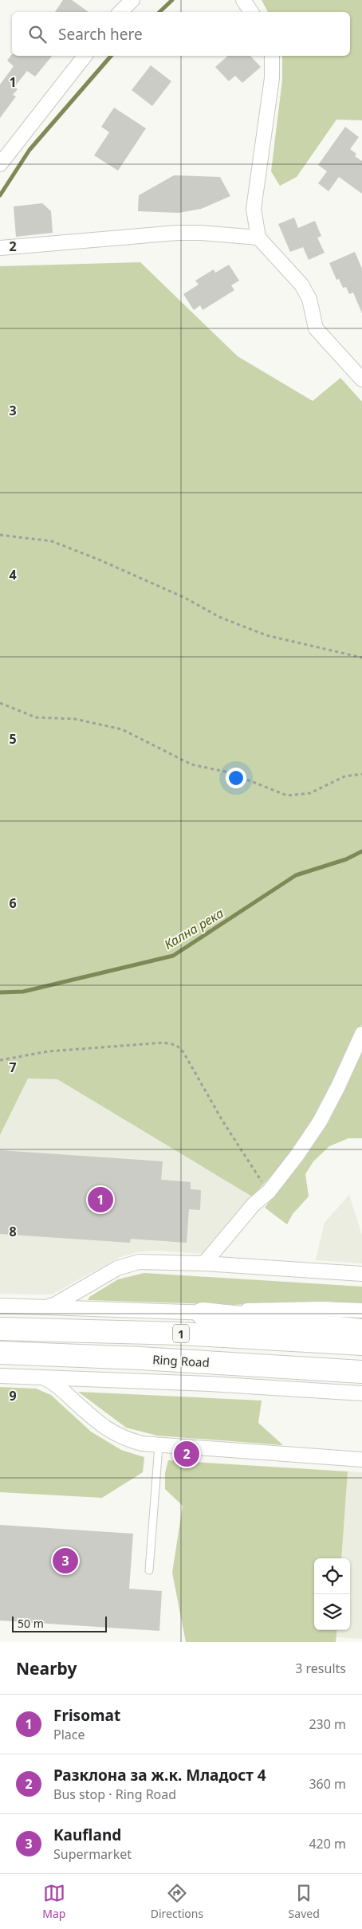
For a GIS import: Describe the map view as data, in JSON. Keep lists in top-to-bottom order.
{
  "streets": {
    "highway": ["1", "Ring Road"]
  },
  "water": ["Кална река"],
  "scale_bar": "50 m",
  "page": {
    "search": "Search here",
    "pins": ["1", "2", "3"],
    "scale": "50 m",
    "heading": ["Nearby", "3 results"],
    "list": [
      {
        "mark": "1",
        "name": "Frisomat",
        "note": "Place",
        "value": "230 m"
      },
      {
        "mark": "2",
        "name": "Разклона за ж.к. Младост 4",
        "note": "Bus stop · Ring Road",
        "value": "360 m"
      },
      {
        "mark": "3",
        "name": "Kaufland",
        "note": "Supermarket",
        "value": "420 m"
      }
    ],
    "nav": ["Map", "Directions", "Saved"]
  },
  "grid": {
    "rows": [
      "1",
      "2",
      "3",
      "4",
      "5",
      "6",
      "7",
      "8",
      "9"
    ]
  }
}
